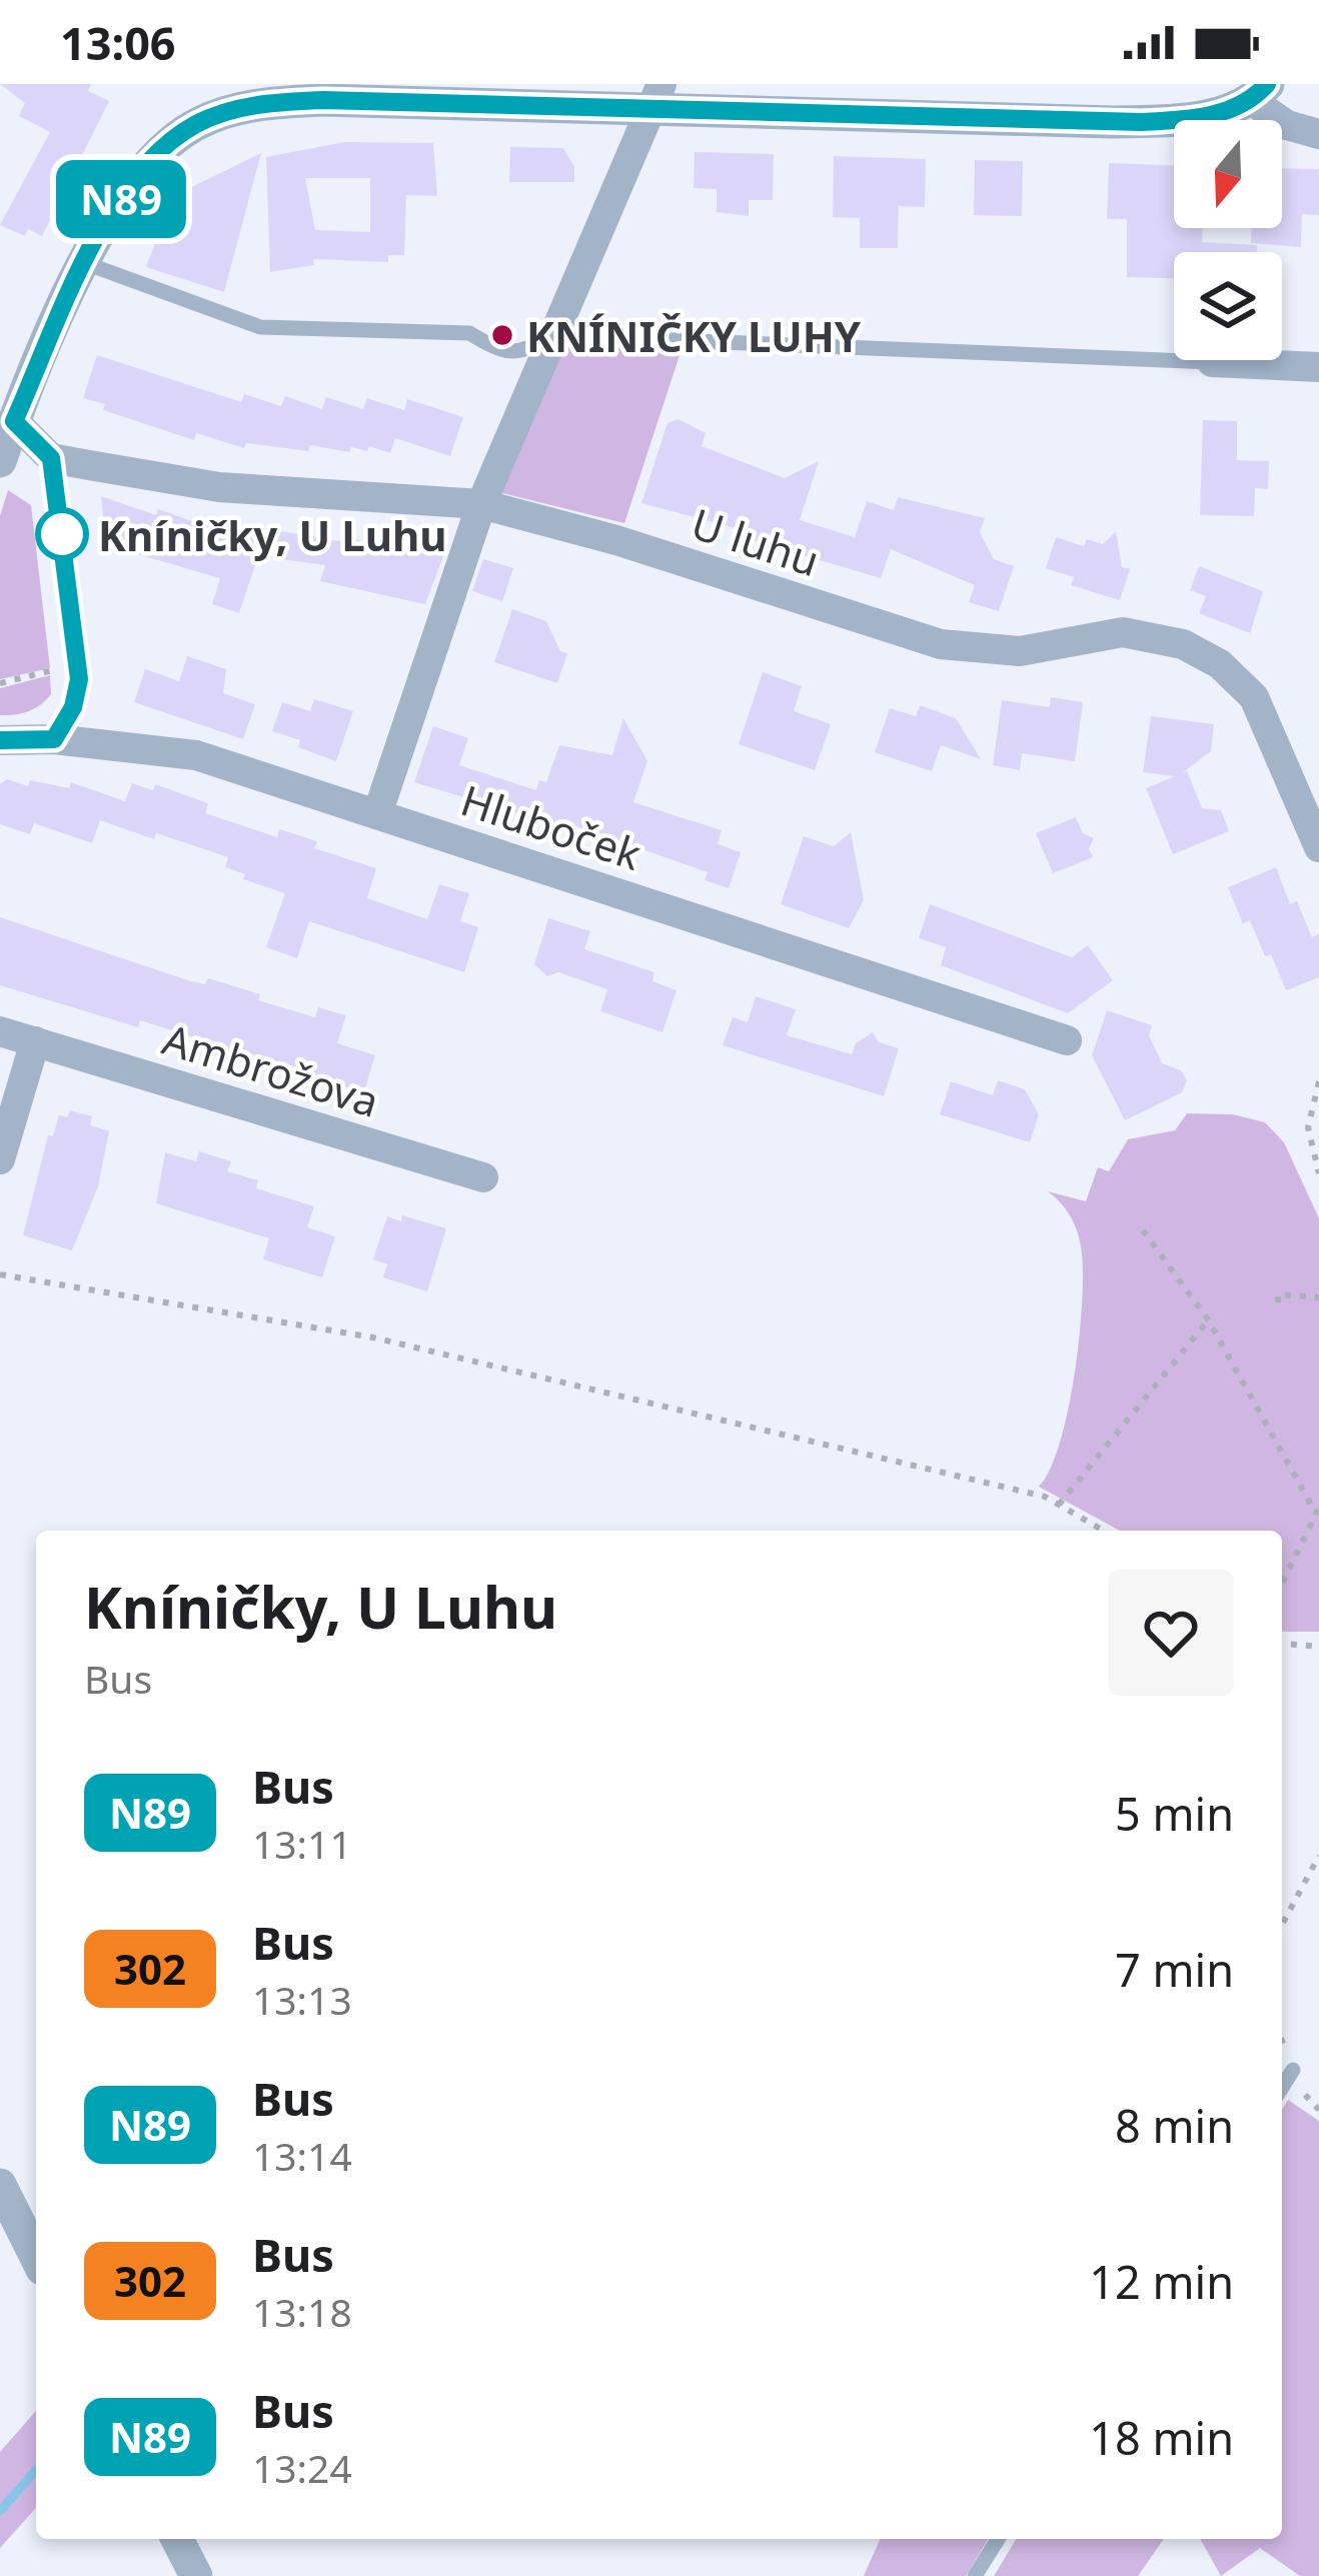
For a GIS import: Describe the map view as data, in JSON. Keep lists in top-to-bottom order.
{
  "streets": {
    "street": ["U luhu", "Hluboček", "Ambrožova"]
  },
  "places": ["KNÍNIČKY LUHY", "Kníničky, U Luhu"],
  "lines": ["bus line N89"],
  "north": "bottom",
  "page": {
    "status": "13:06",
    "on_map": "N89",
    "heading": ["Kníničky, U Luhu", "Bus"],
    "list": [
      {
        "mark": "N89",
        "name": "Bus",
        "note": "13:11",
        "value": "5 min"
      },
      {
        "mark": "302",
        "name": "Bus",
        "note": "13:13",
        "value": "7 min"
      },
      {
        "mark": "N89",
        "name": "Bus",
        "note": "13:14",
        "value": "8 min"
      },
      {
        "mark": "302",
        "name": "Bus",
        "note": "13:18",
        "value": "12 min"
      },
      {
        "mark": "N89",
        "name": "Bus",
        "note": "13:24",
        "value": "18 min"
      }
    ]
  }
}
